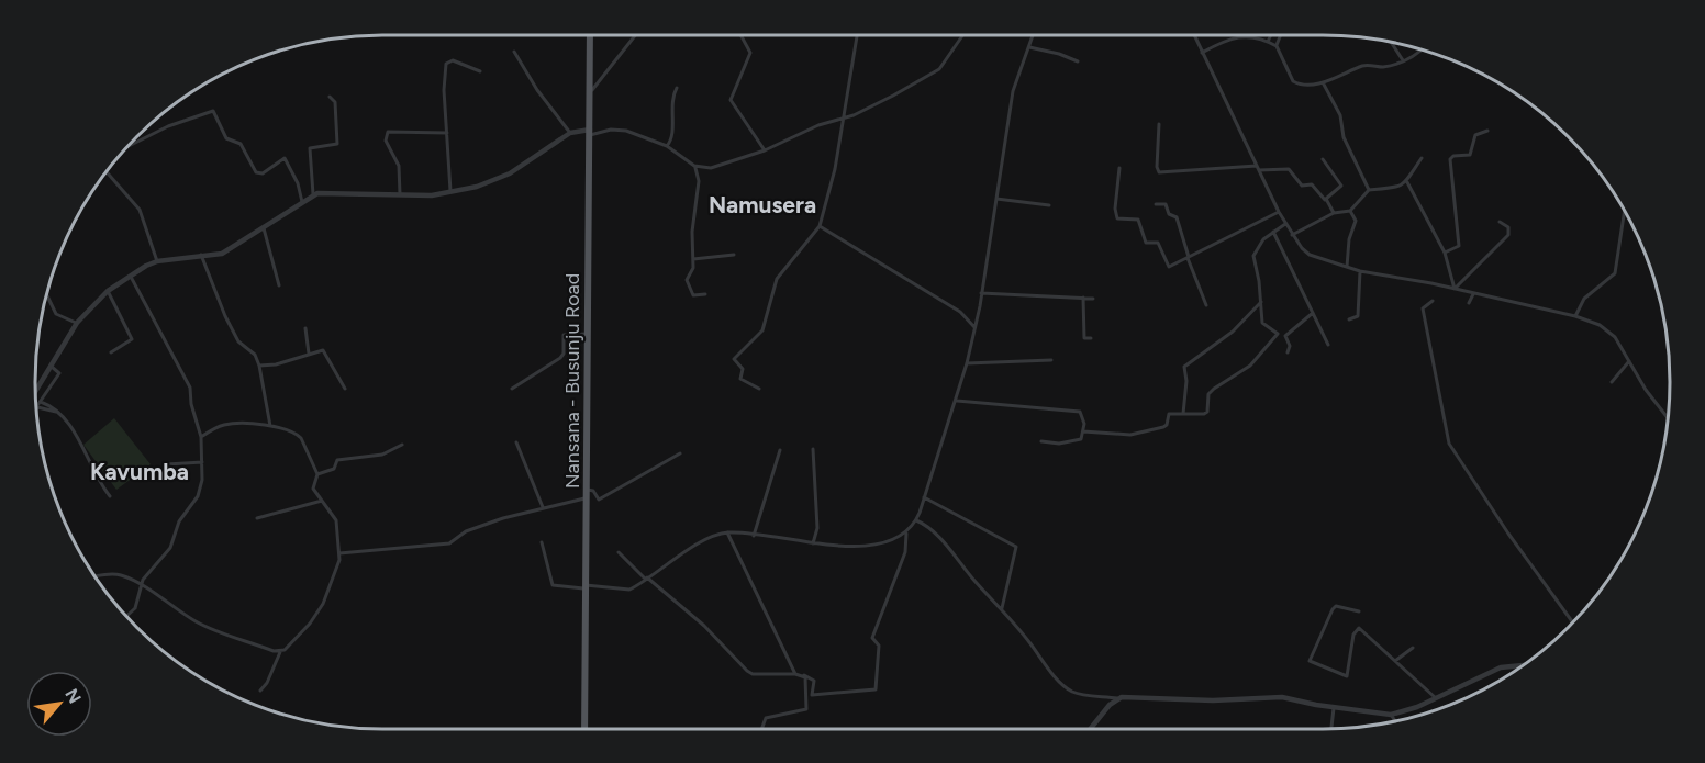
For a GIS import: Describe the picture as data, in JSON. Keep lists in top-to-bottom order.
{
  "streets": {
    "main road": ["Nansana - Busunju Road"]
  },
  "districts": ["Namusera", "Kavumba"],
  "north": "top right"
}
